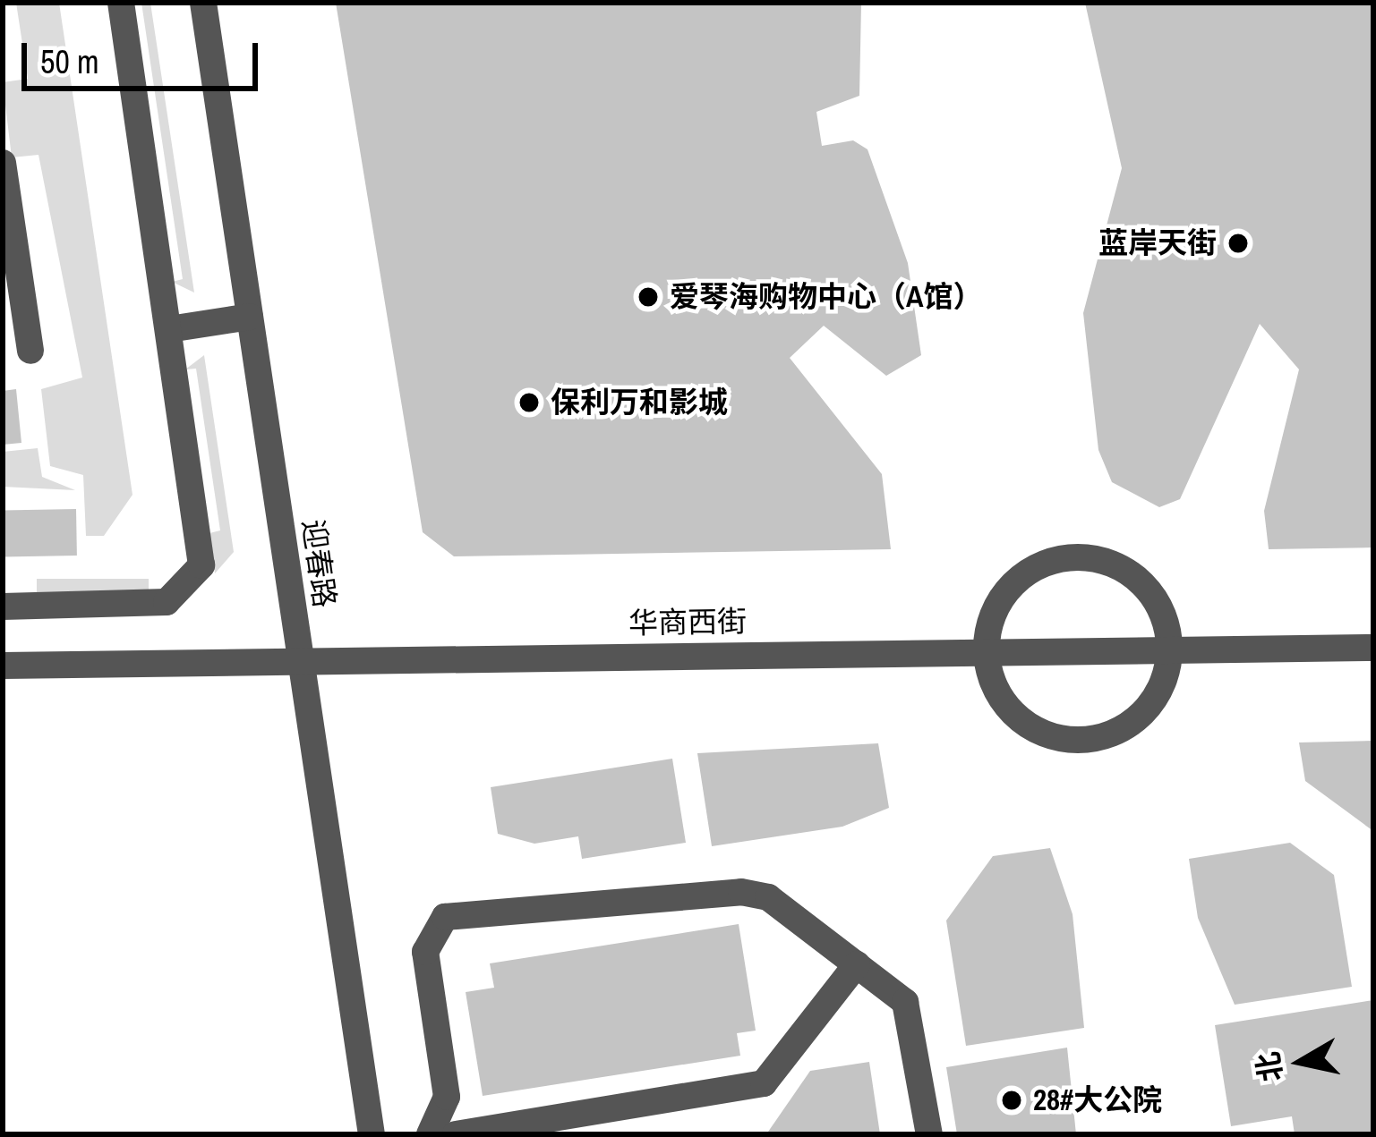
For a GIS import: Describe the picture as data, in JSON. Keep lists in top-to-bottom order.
{
  "streets": {
    "street": ["迎春路", "华商西街"]
  },
  "crossings": [
    ["迎春路", "华商西街"]
  ],
  "places": [
    "蓝岸天街",
    "爱琴海购物中心（A馆）",
    "保利万和影城",
    "28#大公院"
  ],
  "scale_bar": "50 m",
  "north": "left"
}
